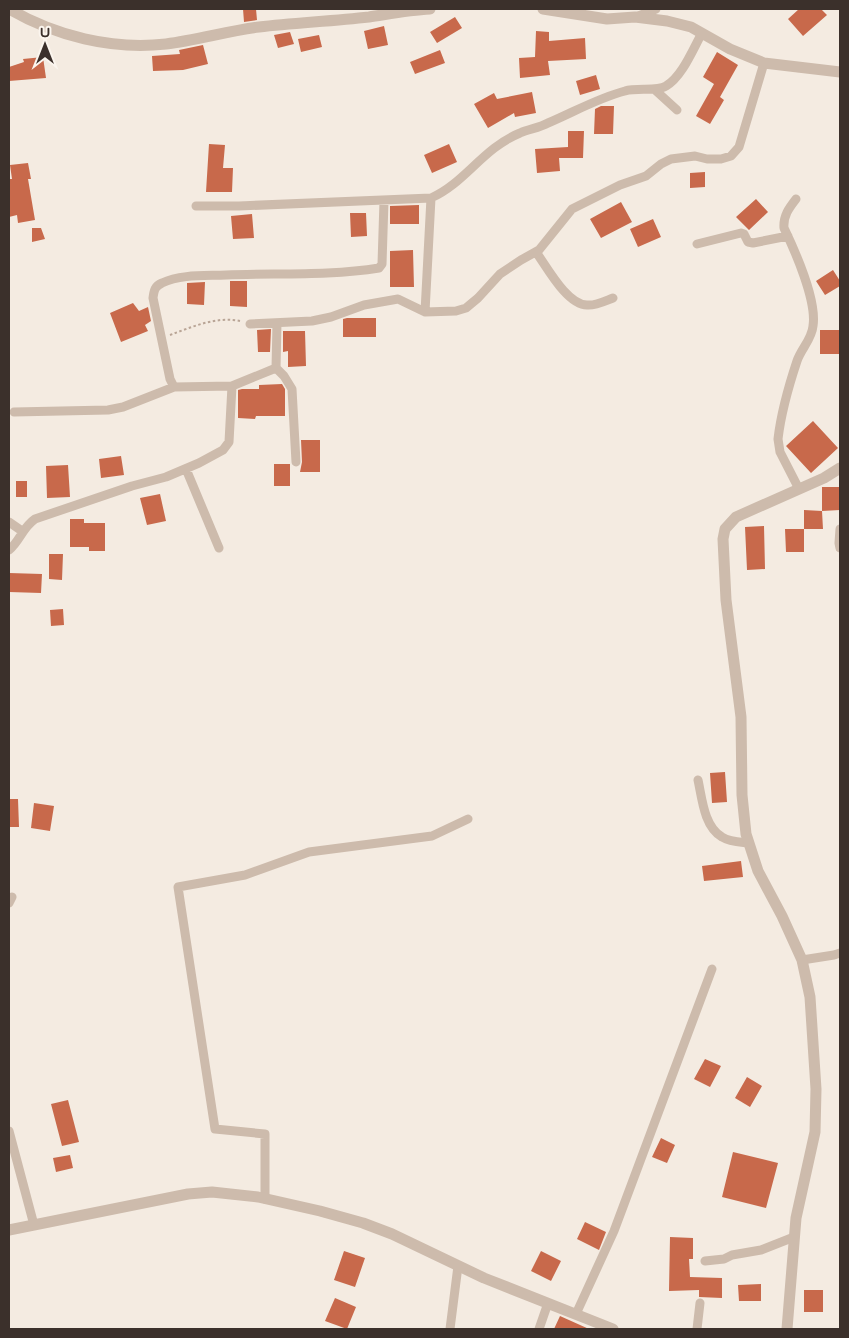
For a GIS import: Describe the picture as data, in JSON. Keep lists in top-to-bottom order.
{
  "north": "top"
}
